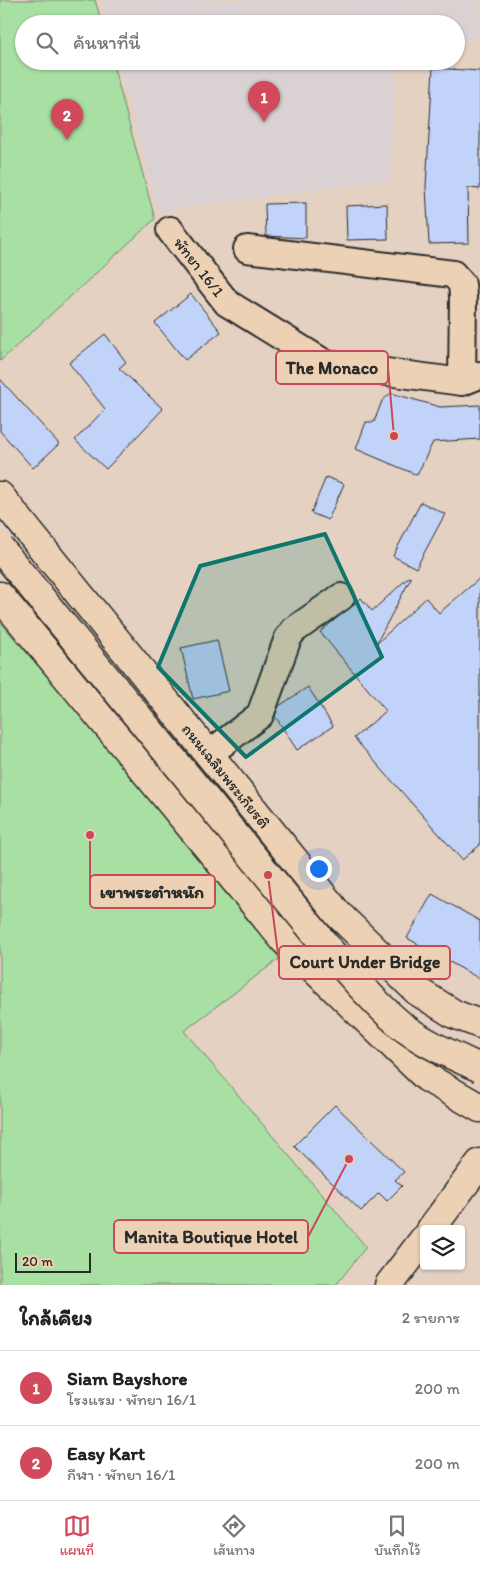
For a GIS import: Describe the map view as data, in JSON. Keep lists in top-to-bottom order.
{
  "streets": {
    "street": ["พัทยา 16/1", "ถนนเฉลิมพระเกียรติ"]
  },
  "places": [
    "The Monaco",
    "เขาพระตำหนัก",
    "Court Under Bridge",
    "Manita Boutique Hotel"
  ],
  "scale_bar": "20 m",
  "page": {
    "search": "ค้นหาที่นี่",
    "pins": ["1", "2"],
    "scale": "20 m",
    "heading": ["ใกล้เคียง", "2 รายการ"],
    "list": [
      {
        "mark": "1",
        "name": "Siam Bayshore",
        "note": "โรงแรม · พัทยา 16/1",
        "value": "200 m"
      },
      {
        "mark": "2",
        "name": "Easy Kart",
        "note": "กีฬา · พัทยา 16/1",
        "value": "200 m"
      }
    ],
    "nav": ["แผนที่", "เส้นทาง", "บันทึกไว้"]
  }
}
